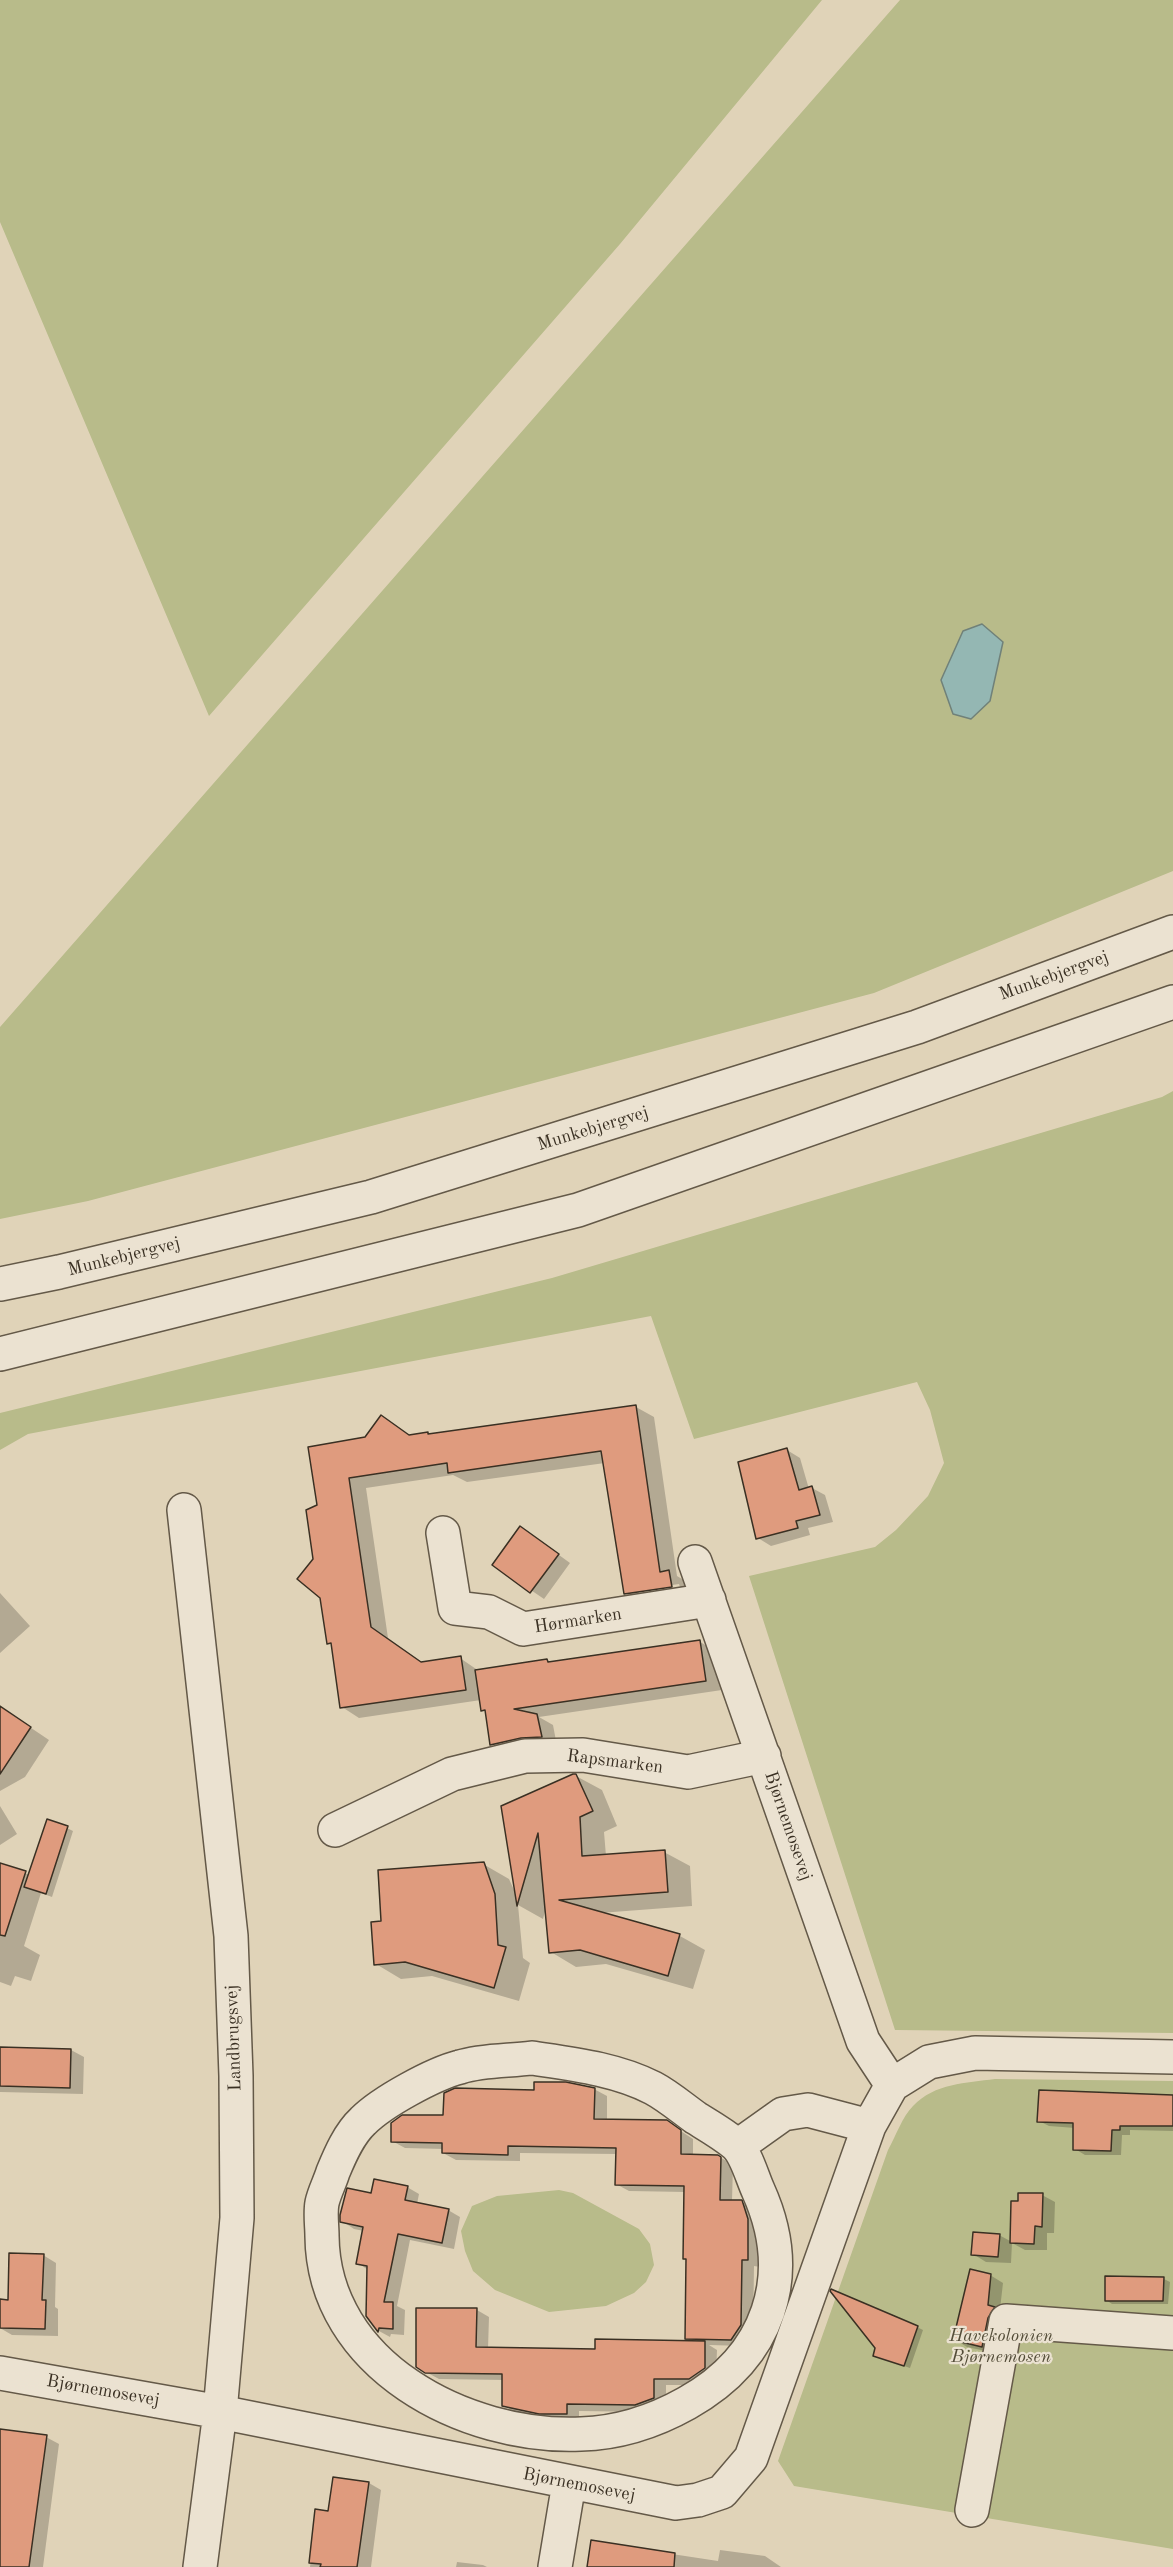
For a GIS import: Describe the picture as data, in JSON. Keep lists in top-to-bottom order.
{
  "streets": {
    "street": [
      "Munkebjergvej",
      "Hørmarken",
      "Rapsmarken",
      "Bjørnemosevej",
      "Landbrugsvej"
    ]
  },
  "crossings": [
    ["Hørmarken", "Bjørnemosevej"],
    ["Rapsmarken", "Bjørnemosevej"],
    ["Bjørnemosevej", "Landbrugsvej"]
  ],
  "parks": ["Havekolonien Bjørnemosen"]
}
